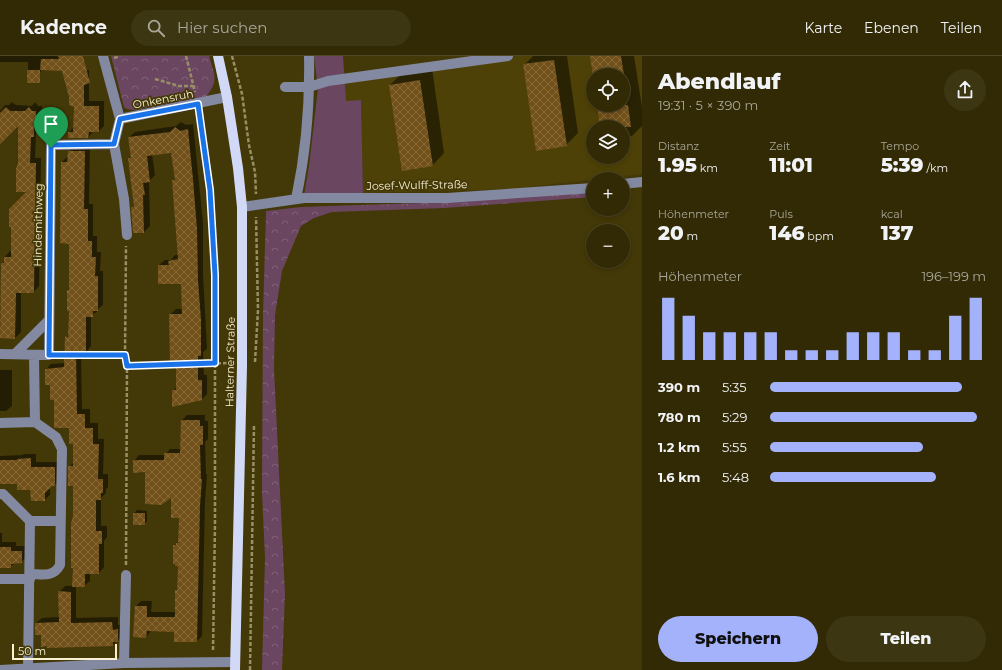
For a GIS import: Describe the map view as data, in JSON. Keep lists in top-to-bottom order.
{
  "streets": {
    "main road": ["Halterner Straße"],
    "street": ["Onkensruh", "Josef-Wulff-Straße", "Hindemithweg"]
  },
  "crossings": [
    ["Onkensruh", "Halterner Straße"],
    ["Josef-Wulff-Straße", "Halterner Straße"]
  ],
  "scale_bar": "50 m",
  "page": {
    "header": "Kadence",
    "search": "Hier suchen",
    "nav": ["Karte", "Ebenen", "Teilen"],
    "heading": ["Abendlauf", "19:31 · 5 × 390 m"],
    "map_buttons": ["+", "−"],
    "stats": [
      ["Distanz", "1.95 km"],
      ["Zeit", "11:01"],
      ["Tempo", "5:39 /km"],
      ["Höhenmeter", "20 m"],
      ["Puls", "146 bpm"],
      ["kcal", "137"]
    ],
    "chart": ["Höhenmeter", "196–199 m"],
    "list": [
      {
        "name": "390 m",
        "note": "5:35"
      },
      {
        "name": "780 m",
        "note": "5:29"
      },
      {
        "name": "1.2 km",
        "note": "5:55"
      },
      {
        "name": "1.6 km",
        "note": "5:48"
      }
    ],
    "buttons": ["Speichern", "Teilen"],
    "scale": "50 m"
  }
}
